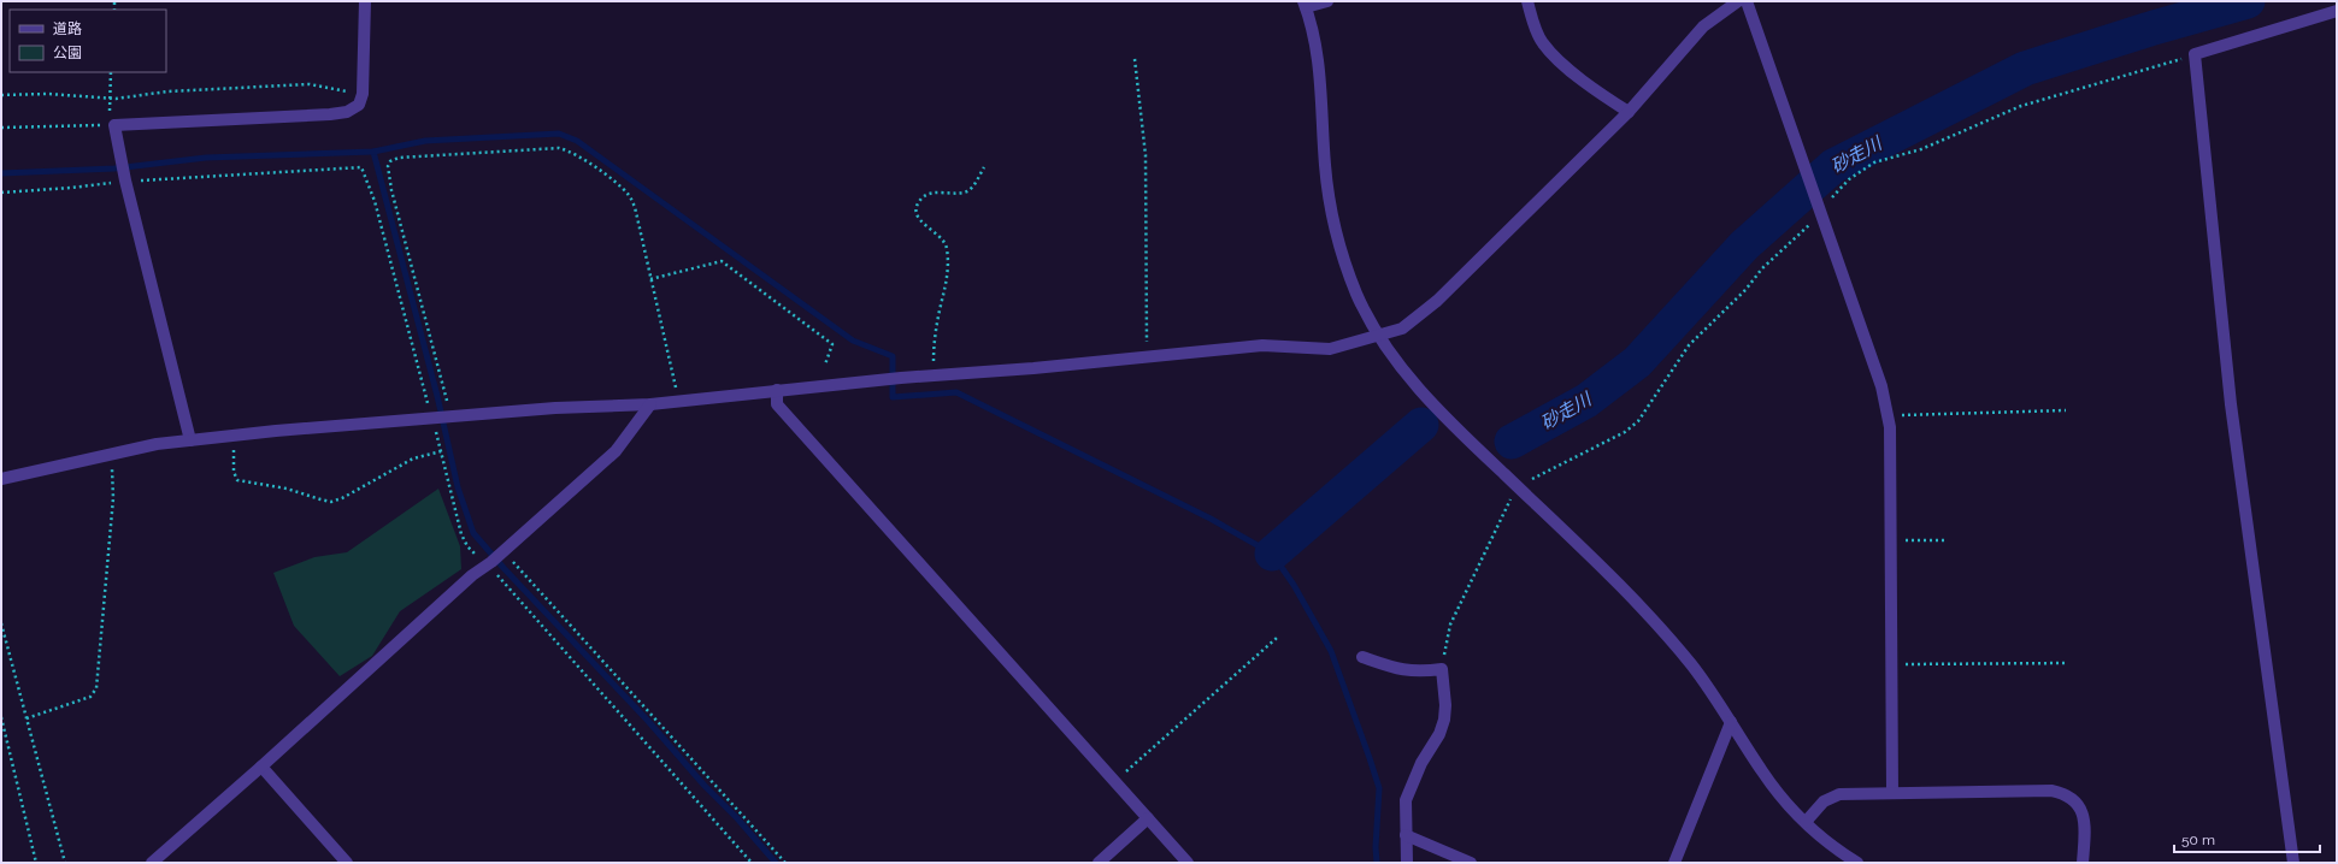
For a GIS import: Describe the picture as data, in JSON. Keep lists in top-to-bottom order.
{
  "water": ["砂走川"],
  "legend": ["道路", "公園"],
  "scale_bar": "50 m"
}
